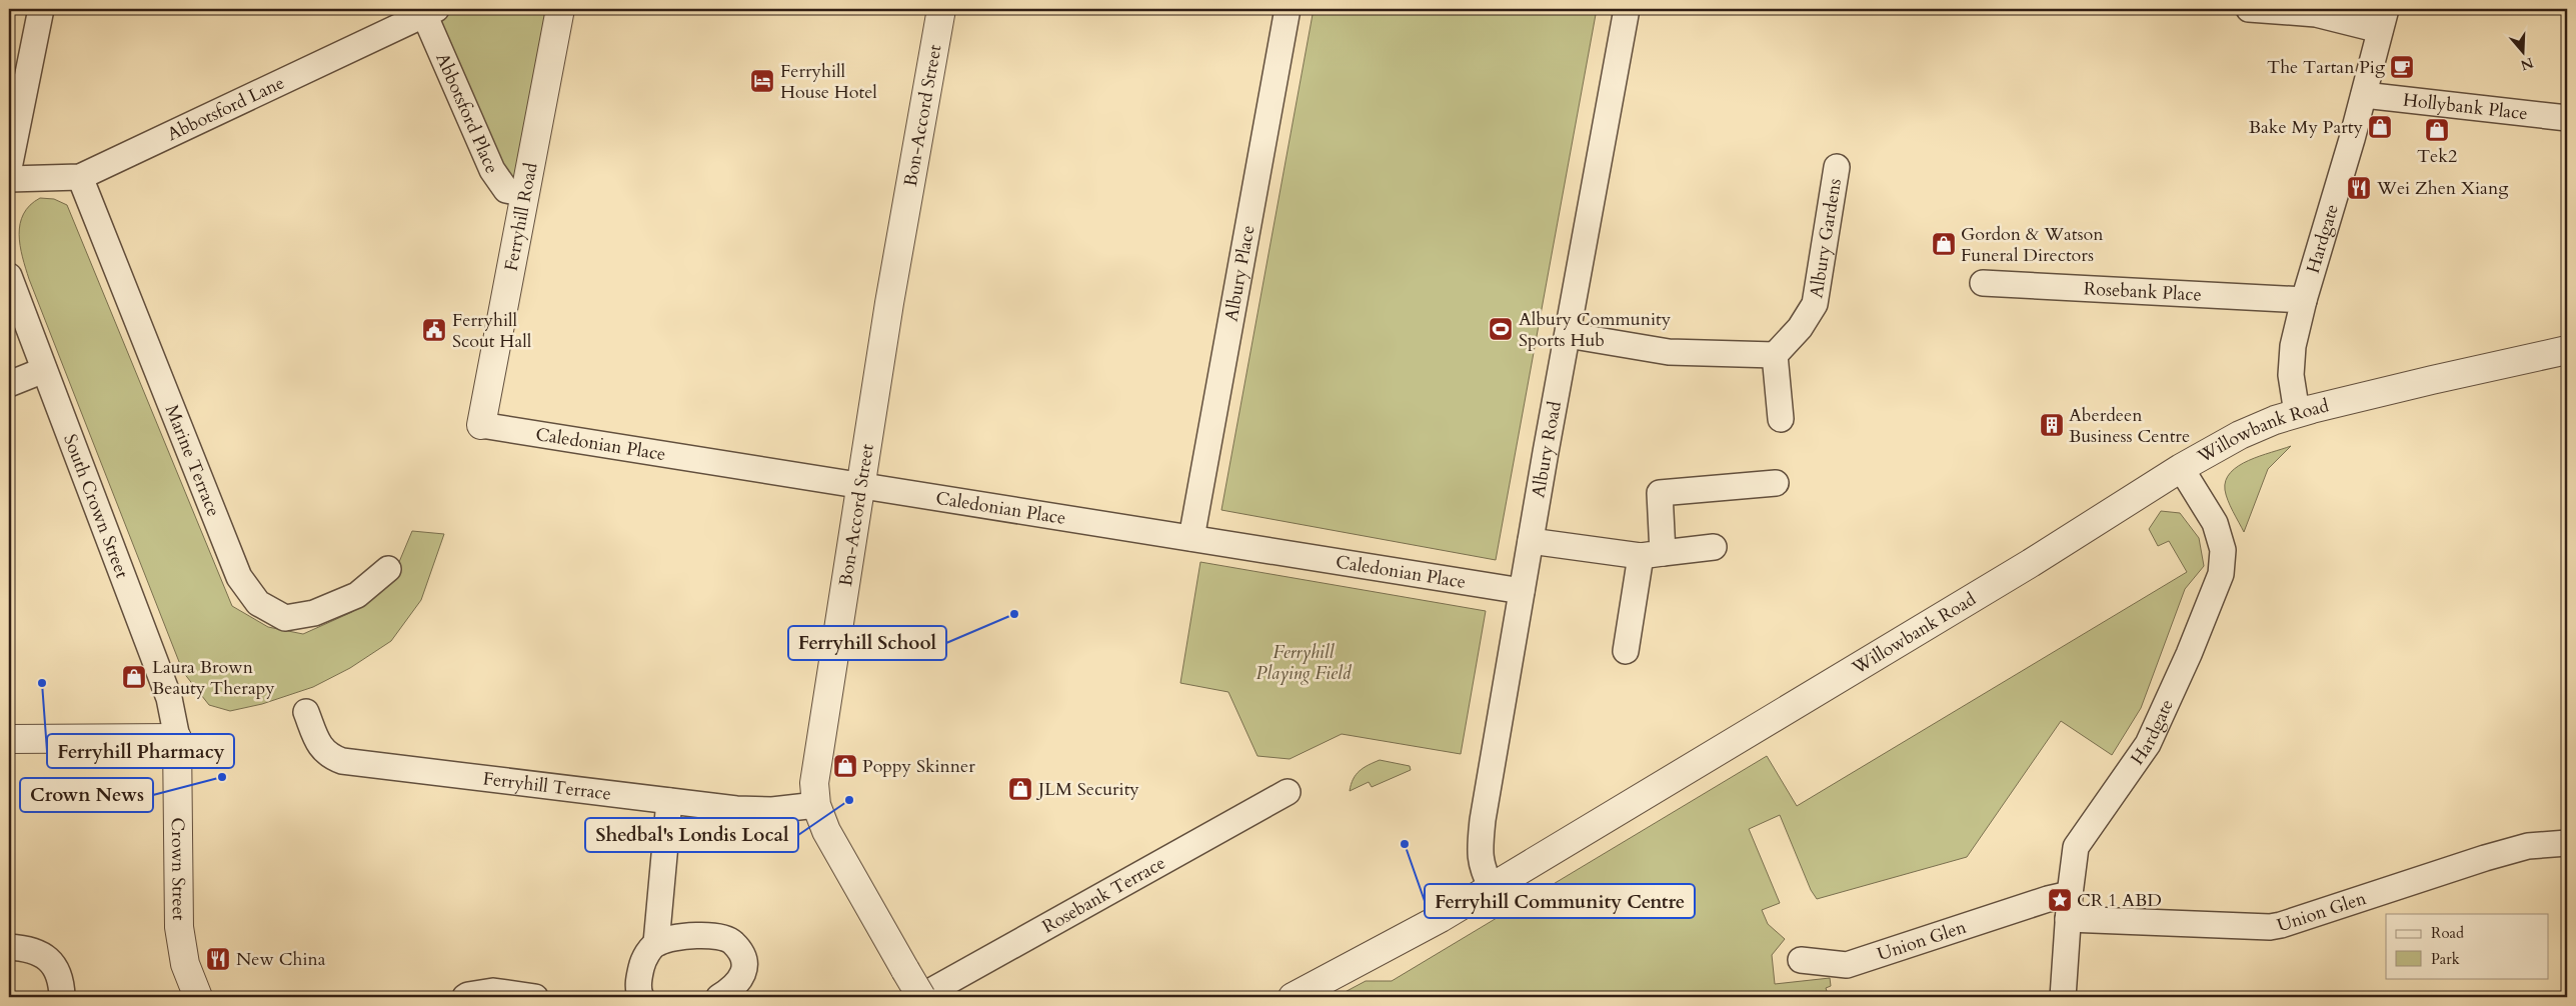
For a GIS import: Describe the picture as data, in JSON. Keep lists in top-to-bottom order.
{
  "streets": {
    "street": [
      "Hollybank Place",
      "Abbotsford Lane",
      "Abbotsford Place",
      "Bon-Accord Street",
      "Ferryhill Road",
      "Albury Gardens",
      "Hardgate",
      "Albury Place",
      "Rosebank Place",
      "Willowbank Road",
      "Caledonian Place",
      "Albury Road",
      "Marine Terrace",
      "South Crown Street",
      "Ferryhill Terrace",
      "Crown Street",
      "Rosebank Terrace",
      "Union Glen"
    ]
  },
  "crossings": [
    ["Hollybank Place", "Hardgate"],
    ["Abbotsford Lane", "Abbotsford Place"],
    ["Abbotsford Lane", "Marine Terrace"],
    ["Abbotsford Place", "Ferryhill Road"],
    ["Bon-Accord Street", "Caledonian Place"],
    ["Bon-Accord Street", "Ferryhill Terrace"],
    ["Bon-Accord Street", "Rosebank Terrace"],
    ["Ferryhill Road", "Caledonian Place"],
    ["Hardgate", "Rosebank Place"],
    ["Hardgate", "Willowbank Road"],
    ["Hardgate", "Union Glen"],
    ["Albury Place", "Caledonian Place"],
    ["Willowbank Road", "Albury Road"],
    ["Caledonian Place", "Albury Road"],
    ["South Crown Street", "Crown Street"]
  ],
  "parks": ["Ferryhill Playing Field"],
  "places": {
    "cafe": ["The Tartan Pig"],
    "hotel": ["Ferryhill House Hotel"],
    "shop": [
      "Bake My Party",
      "Tek2",
      "Gordon & Watson Funeral Directors",
      "Laura Brown Beauty Therapy",
      "Poppy Skinner",
      "JLM Security"
    ],
    "restaurant": ["Wei Zhen Xiang", "New China"],
    "sports": ["Albury Community Sports Hub"],
    "public building": ["Ferryhill Scout Hall"],
    "building": ["Aberdeen Business Centre"],
    "other": [
      "Ferryhill School",
      "Ferryhill Pharmacy",
      "Crown News",
      "Shedbal's Londis Local",
      "Ferryhill Community Centre"
    ],
    "place": ["CR 1 ABD"]
  },
  "legend": ["Road", "Park"],
  "north": "bottom"
}
